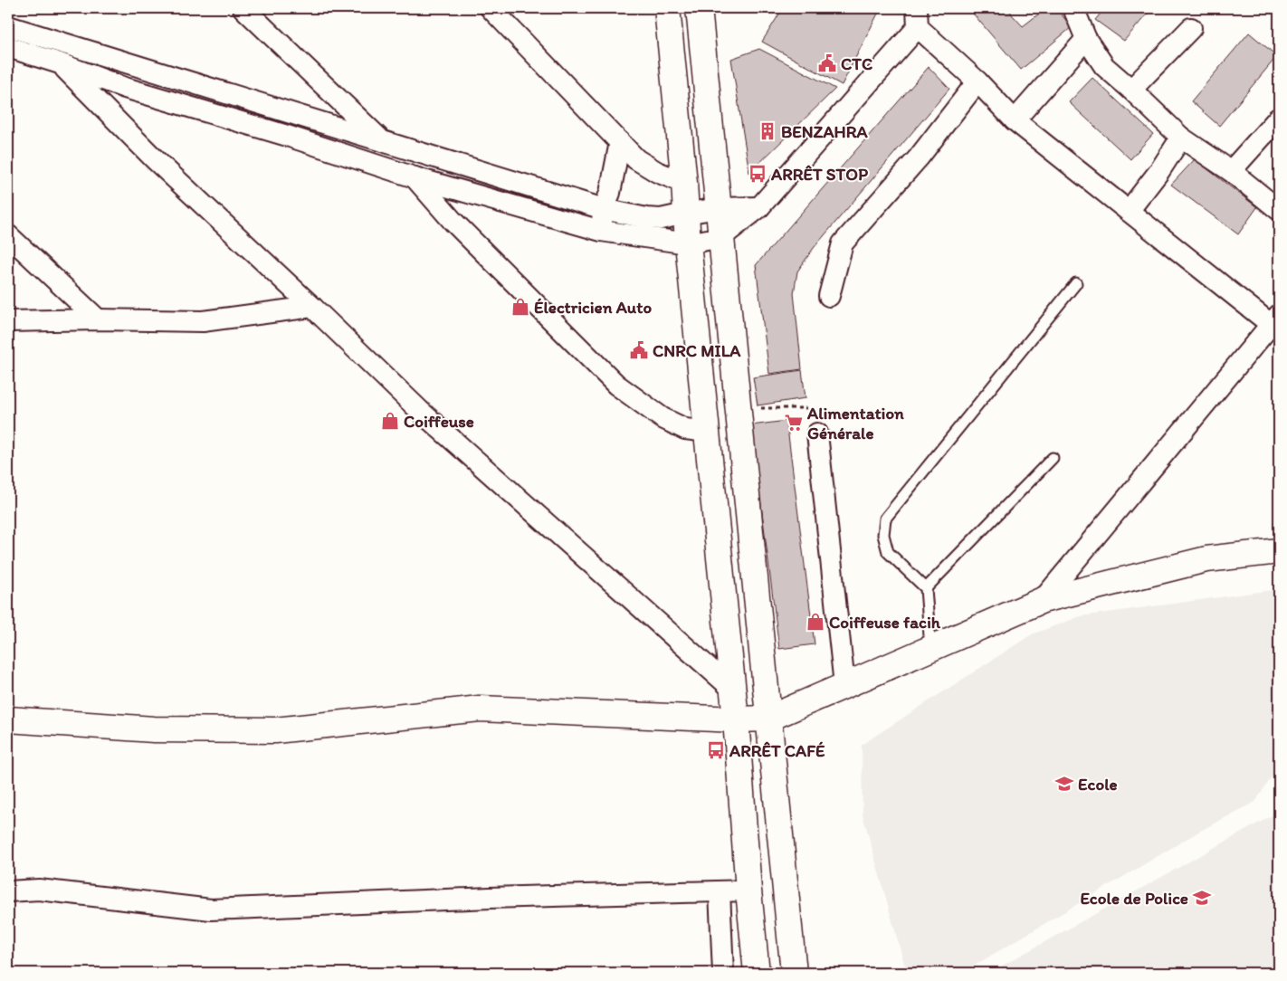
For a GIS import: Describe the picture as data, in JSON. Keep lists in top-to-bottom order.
{
  "places": {
    "public building": ["CTC", "CNRC MILA"],
    "building": ["BENZAHRA"],
    "bus stop": ["ARRÊT STOP", "ARRÊT CAFÉ"],
    "shop": ["Électricien Auto", "Coiffeuse", "Coiffeuse facih"],
    "supermarket": ["Alimentation Générale"],
    "school or university": ["Ecole", "Ecole de Police"]
  }
}
